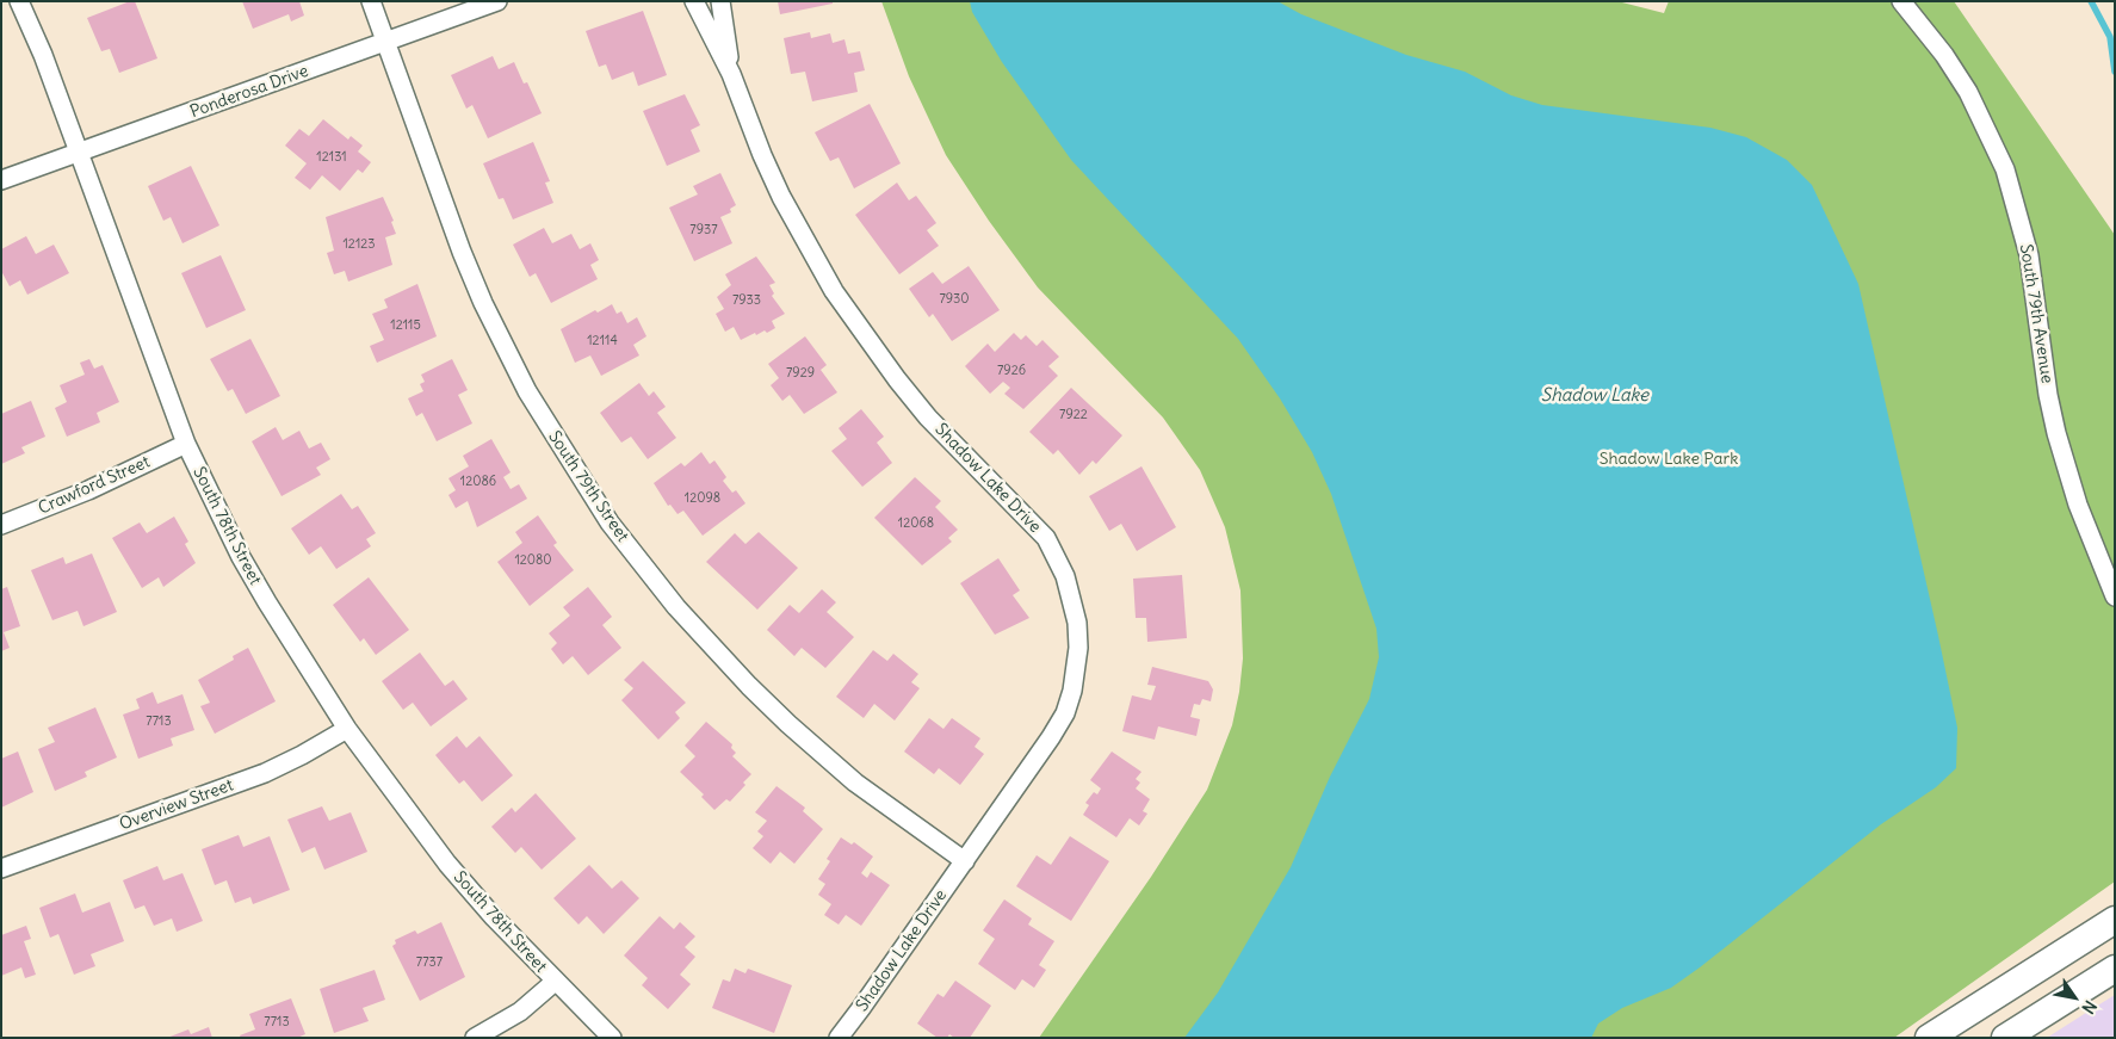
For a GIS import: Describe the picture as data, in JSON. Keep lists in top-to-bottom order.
{
  "streets": {
    "street": [
      "Ponderosa Drive",
      "South 79th Avenue",
      "Shadow Lake Drive",
      "Crawford Street",
      "South 79th Street",
      "South 78th Street",
      "Overview Street"
    ]
  },
  "crossings": [
    ["Ponderosa Drive", "South 79th Street"],
    ["Ponderosa Drive", "South 78th Street"],
    ["Shadow Lake Drive", "South 79th Street"],
    ["Crawford Street", "South 78th Street"],
    ["South 78th Street", "Overview Street"]
  ],
  "water": ["Shadow Lake"],
  "parks": ["Shadow Lake Park"],
  "house_numbers": [
    "12131",
    "7937",
    "12123",
    "7930",
    "7933",
    "12115",
    "12114",
    "7926",
    "7929",
    "7922",
    "12086",
    "12098",
    "12068",
    "12080",
    "7713",
    "7737",
    "7713"
  ],
  "north": "bottom right"
}
